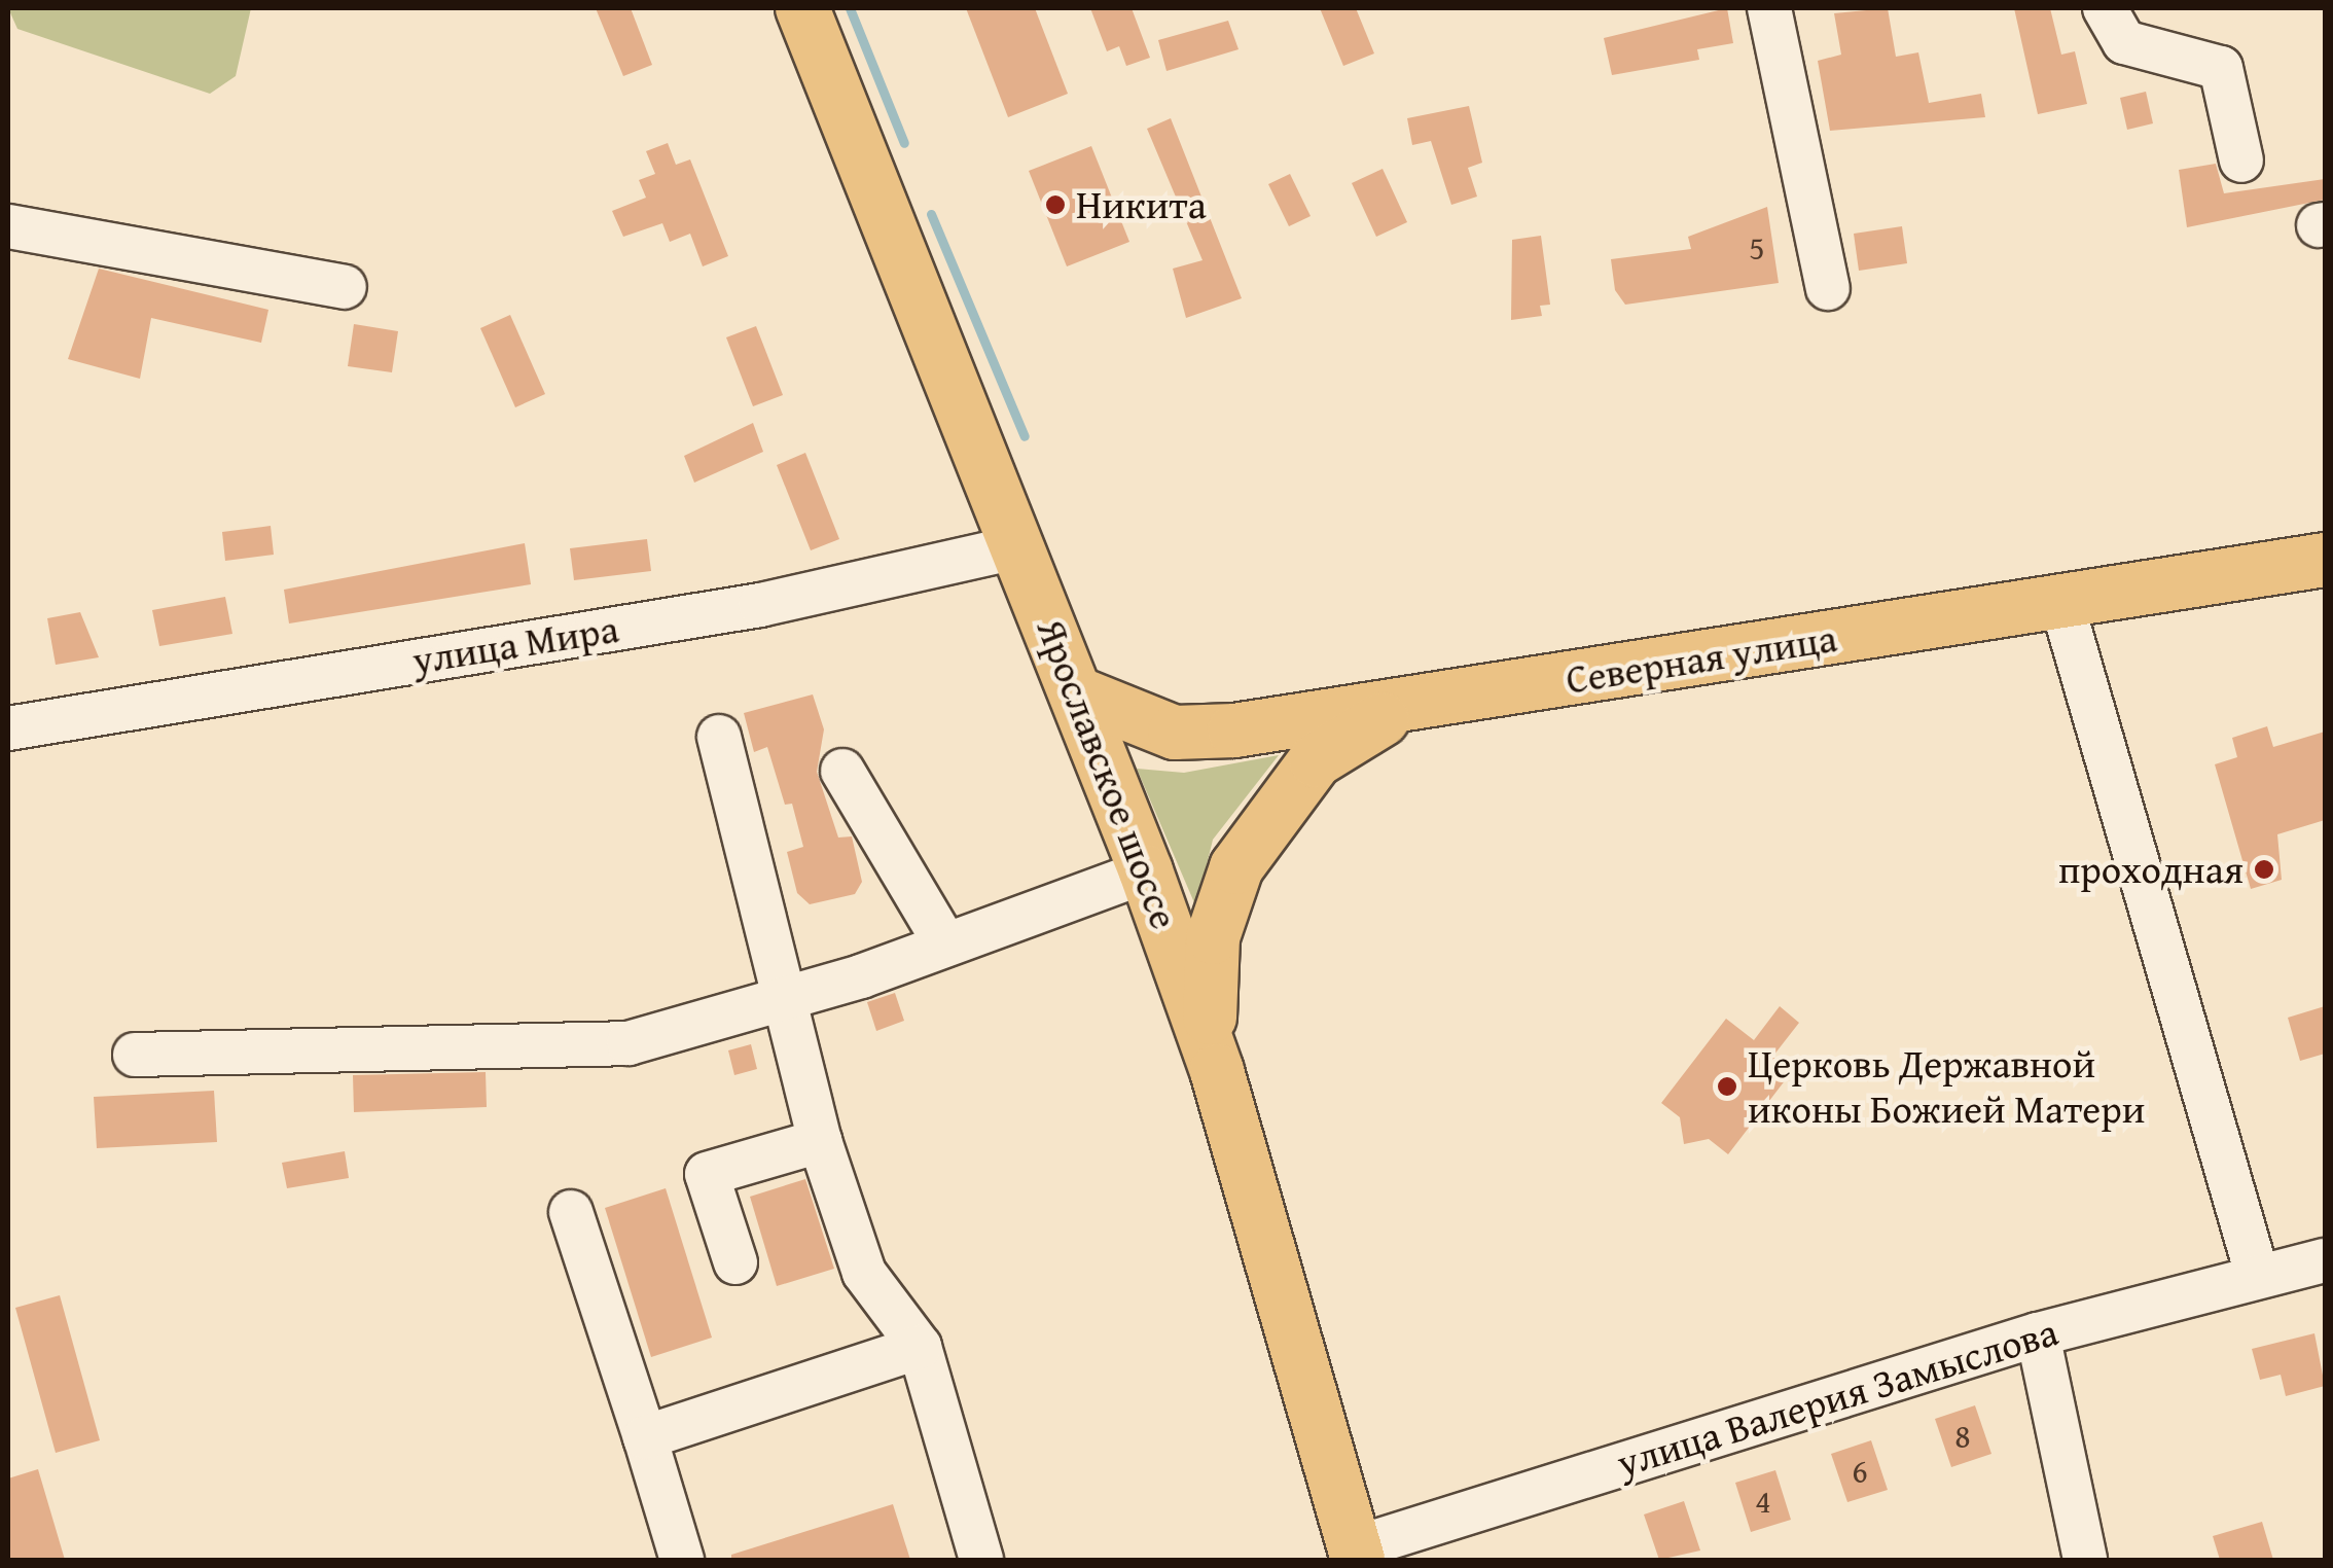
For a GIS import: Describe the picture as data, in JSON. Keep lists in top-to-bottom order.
{
  "streets": {
    "main road": ["Северная улица", "Ярославское шоссе"],
    "street": ["улица Мира", "улица Валерия Замыслова"]
  },
  "crossings": [
    ["улица Мира", "Ярославское шоссе"],
    ["Северная улица", "Ярославское шоссе"],
    ["Ярославское шоссе", "улица Валерия Замыслова"]
  ],
  "places": ["Никита", "проходная", "Церковь Державной иконы Божией Матери"],
  "house_numbers": [
    "5",
    "8",
    "6",
    "4"
  ]
}
